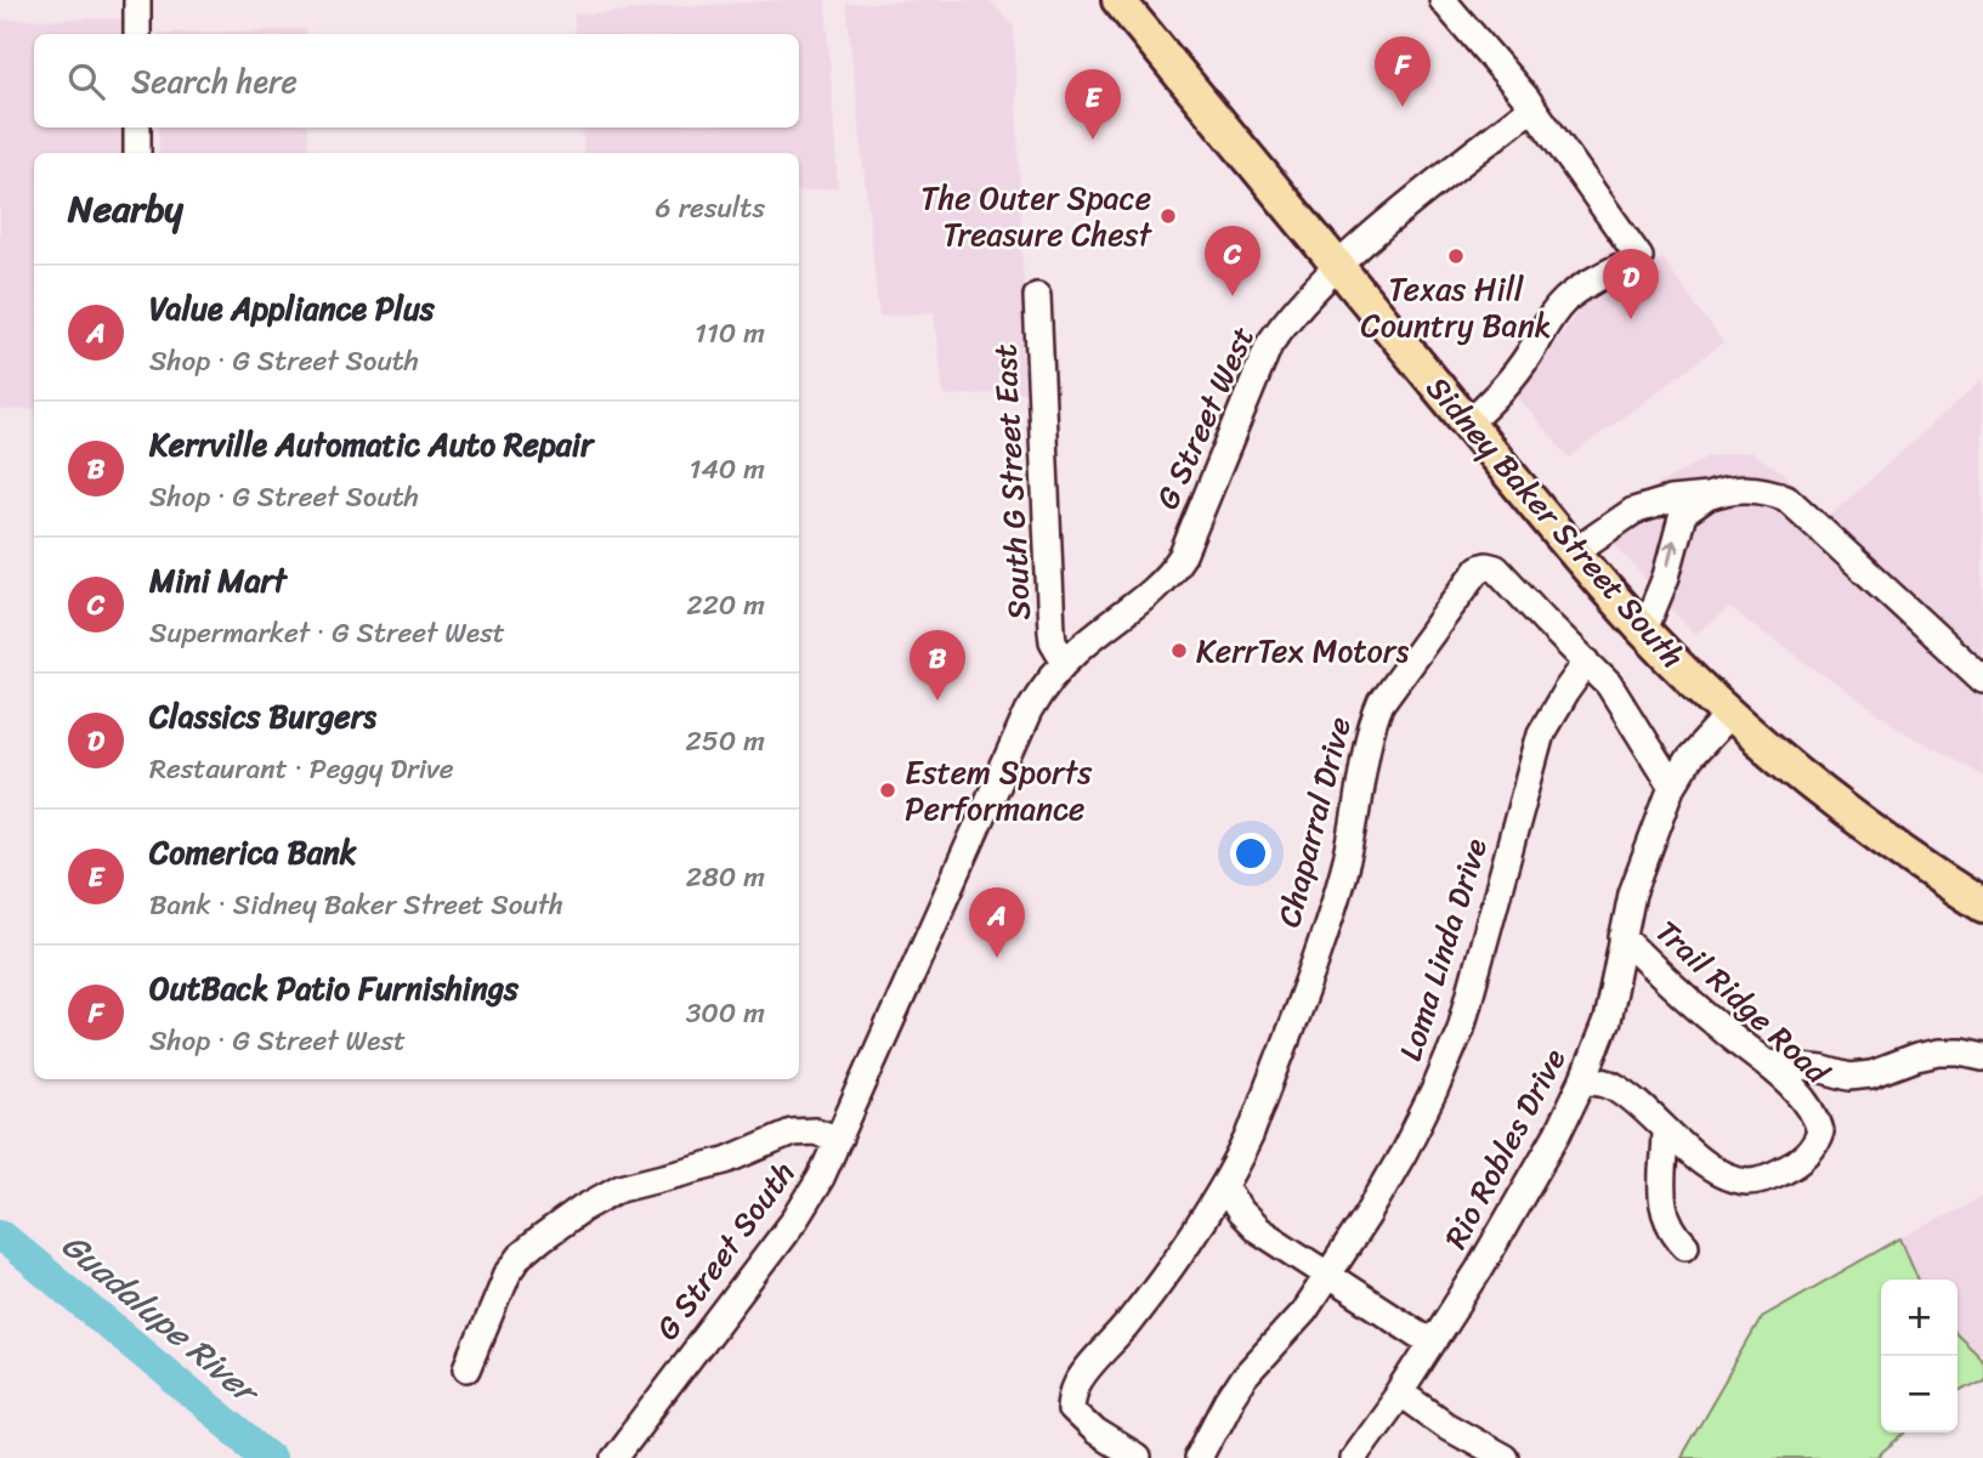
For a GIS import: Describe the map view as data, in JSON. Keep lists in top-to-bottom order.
{
  "streets": {
    "main road": ["Sidney Baker Street South"],
    "street": [
      "G Street West",
      "South G Street East",
      "Chaparral Drive",
      "Loma Linda Drive",
      "Trail Ridge Road",
      "Rio Robles Drive",
      "G Street South"
    ]
  },
  "crossings": [
    ["G Street West", "South G Street East"],
    ["G Street West", "Sidney Baker Street South"],
    ["G Street West", "G Street South"],
    ["South G Street East", "G Street South"],
    ["Sidney Baker Street South", "Rio Robles Drive"],
    ["Chaparral Drive", "Loma Linda Drive"],
    ["Chaparral Drive", "Rio Robles Drive"],
    ["Trail Ridge Road", "Rio Robles Drive"]
  ],
  "water": ["Guadalupe River"],
  "places": [
    "The Outer Space Treasure Chest",
    "Texas Hill Country Bank",
    "KerrTex Motors",
    "Estem Sports Performance"
  ],
  "page": {
    "search": "Search here",
    "pins": [
      "F",
      "E",
      "C",
      "D",
      "B",
      "A"
    ],
    "heading": ["Nearby", "6 results"],
    "list": [
      {
        "mark": "A",
        "name": "Value Appliance Plus",
        "note": "Shop · G Street South",
        "value": "110 m"
      },
      {
        "mark": "B",
        "name": "Kerrville Automatic Auto Repair",
        "note": "Shop · G Street South",
        "value": "140 m"
      },
      {
        "mark": "C",
        "name": "Mini Mart",
        "note": "Supermarket · G Street West",
        "value": "220 m"
      },
      {
        "mark": "D",
        "name": "Classics Burgers",
        "note": "Restaurant · Peggy Drive",
        "value": "250 m"
      },
      {
        "mark": "E",
        "name": "Comerica Bank",
        "note": "Bank · Sidney Baker Street South",
        "value": "280 m"
      },
      {
        "mark": "F",
        "name": "OutBack Patio Furnishings",
        "note": "Shop · G Street West",
        "value": "300 m"
      }
    ],
    "map_buttons": ["+", "−"]
  }
}
